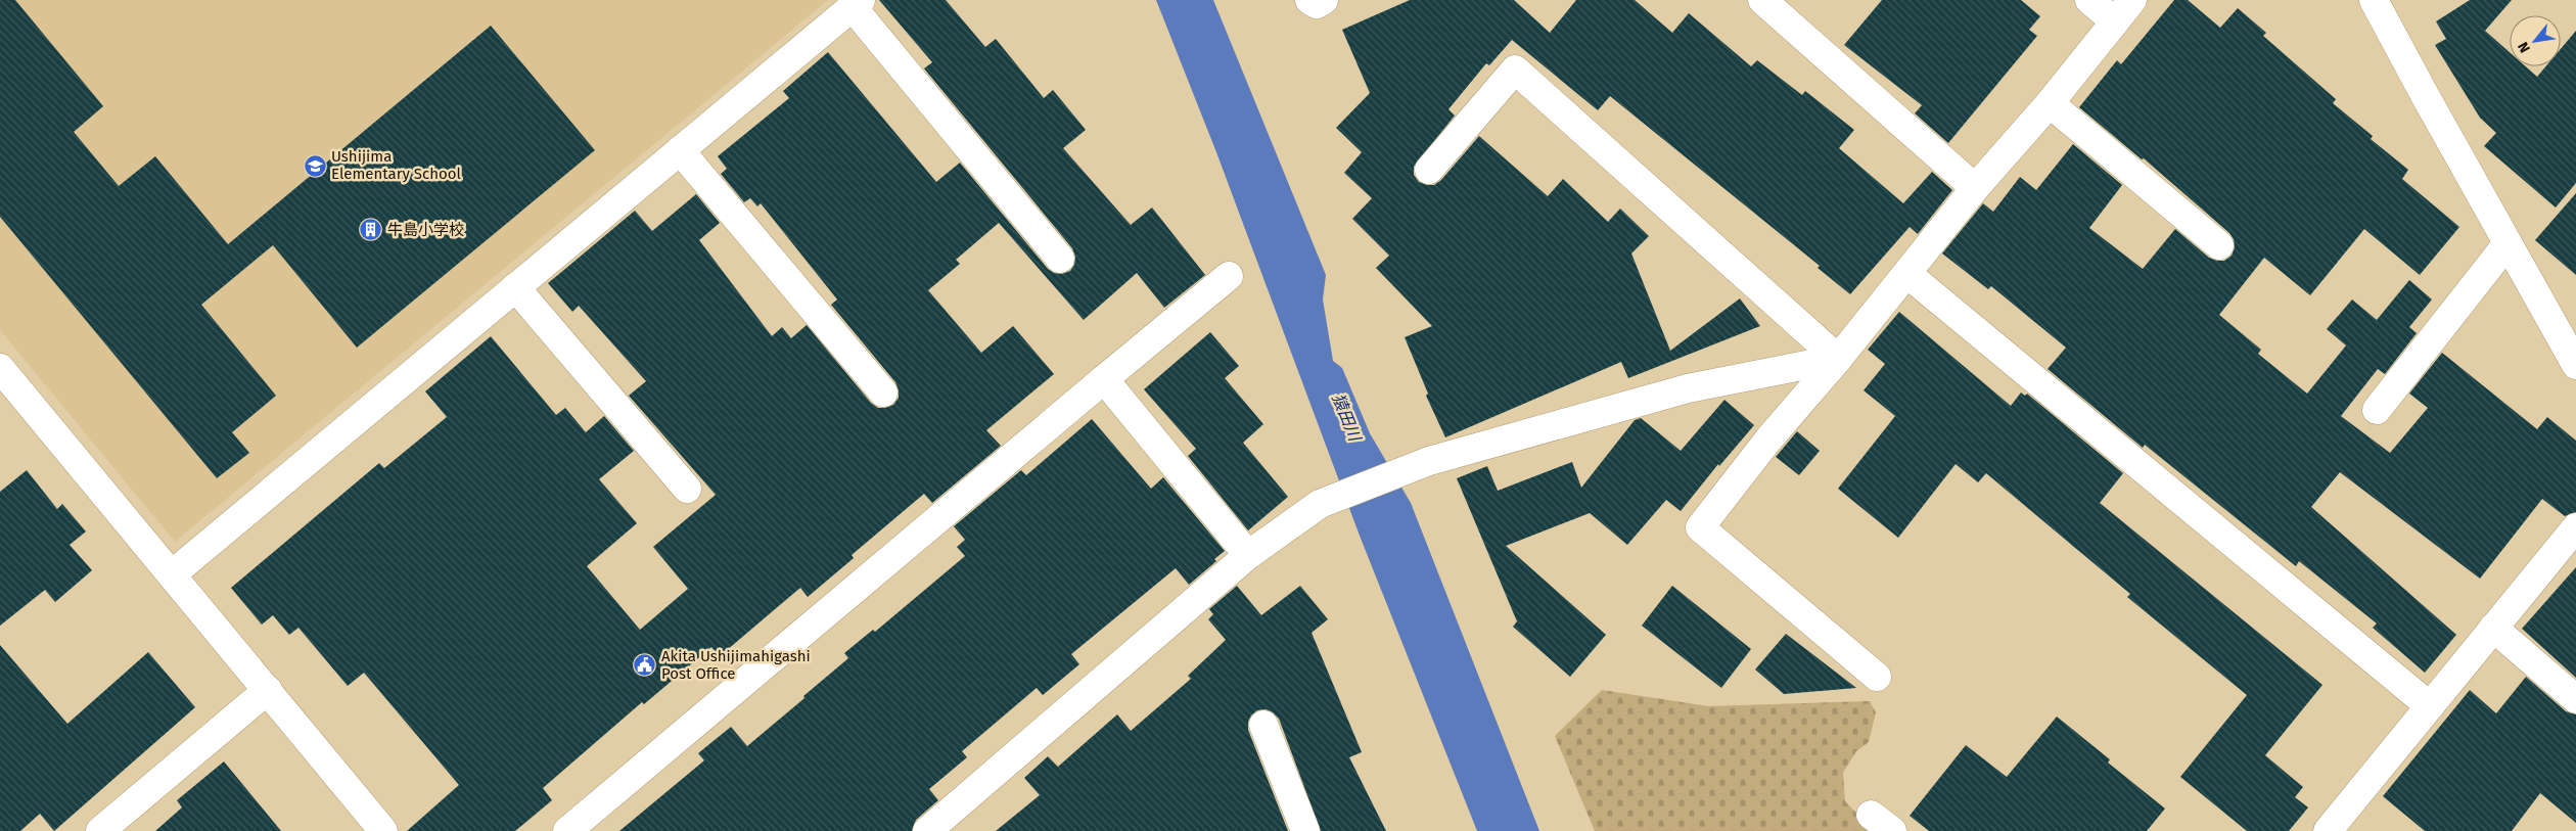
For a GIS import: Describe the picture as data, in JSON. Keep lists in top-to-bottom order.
{
  "water": ["猿田川"],
  "places": {
    "school or university": ["Ushijima Elementary School"],
    "building": ["牛島小学校"],
    "public building": ["Akita Ushijimahigashi Post Office"]
  },
  "north": "bottom left"
}
